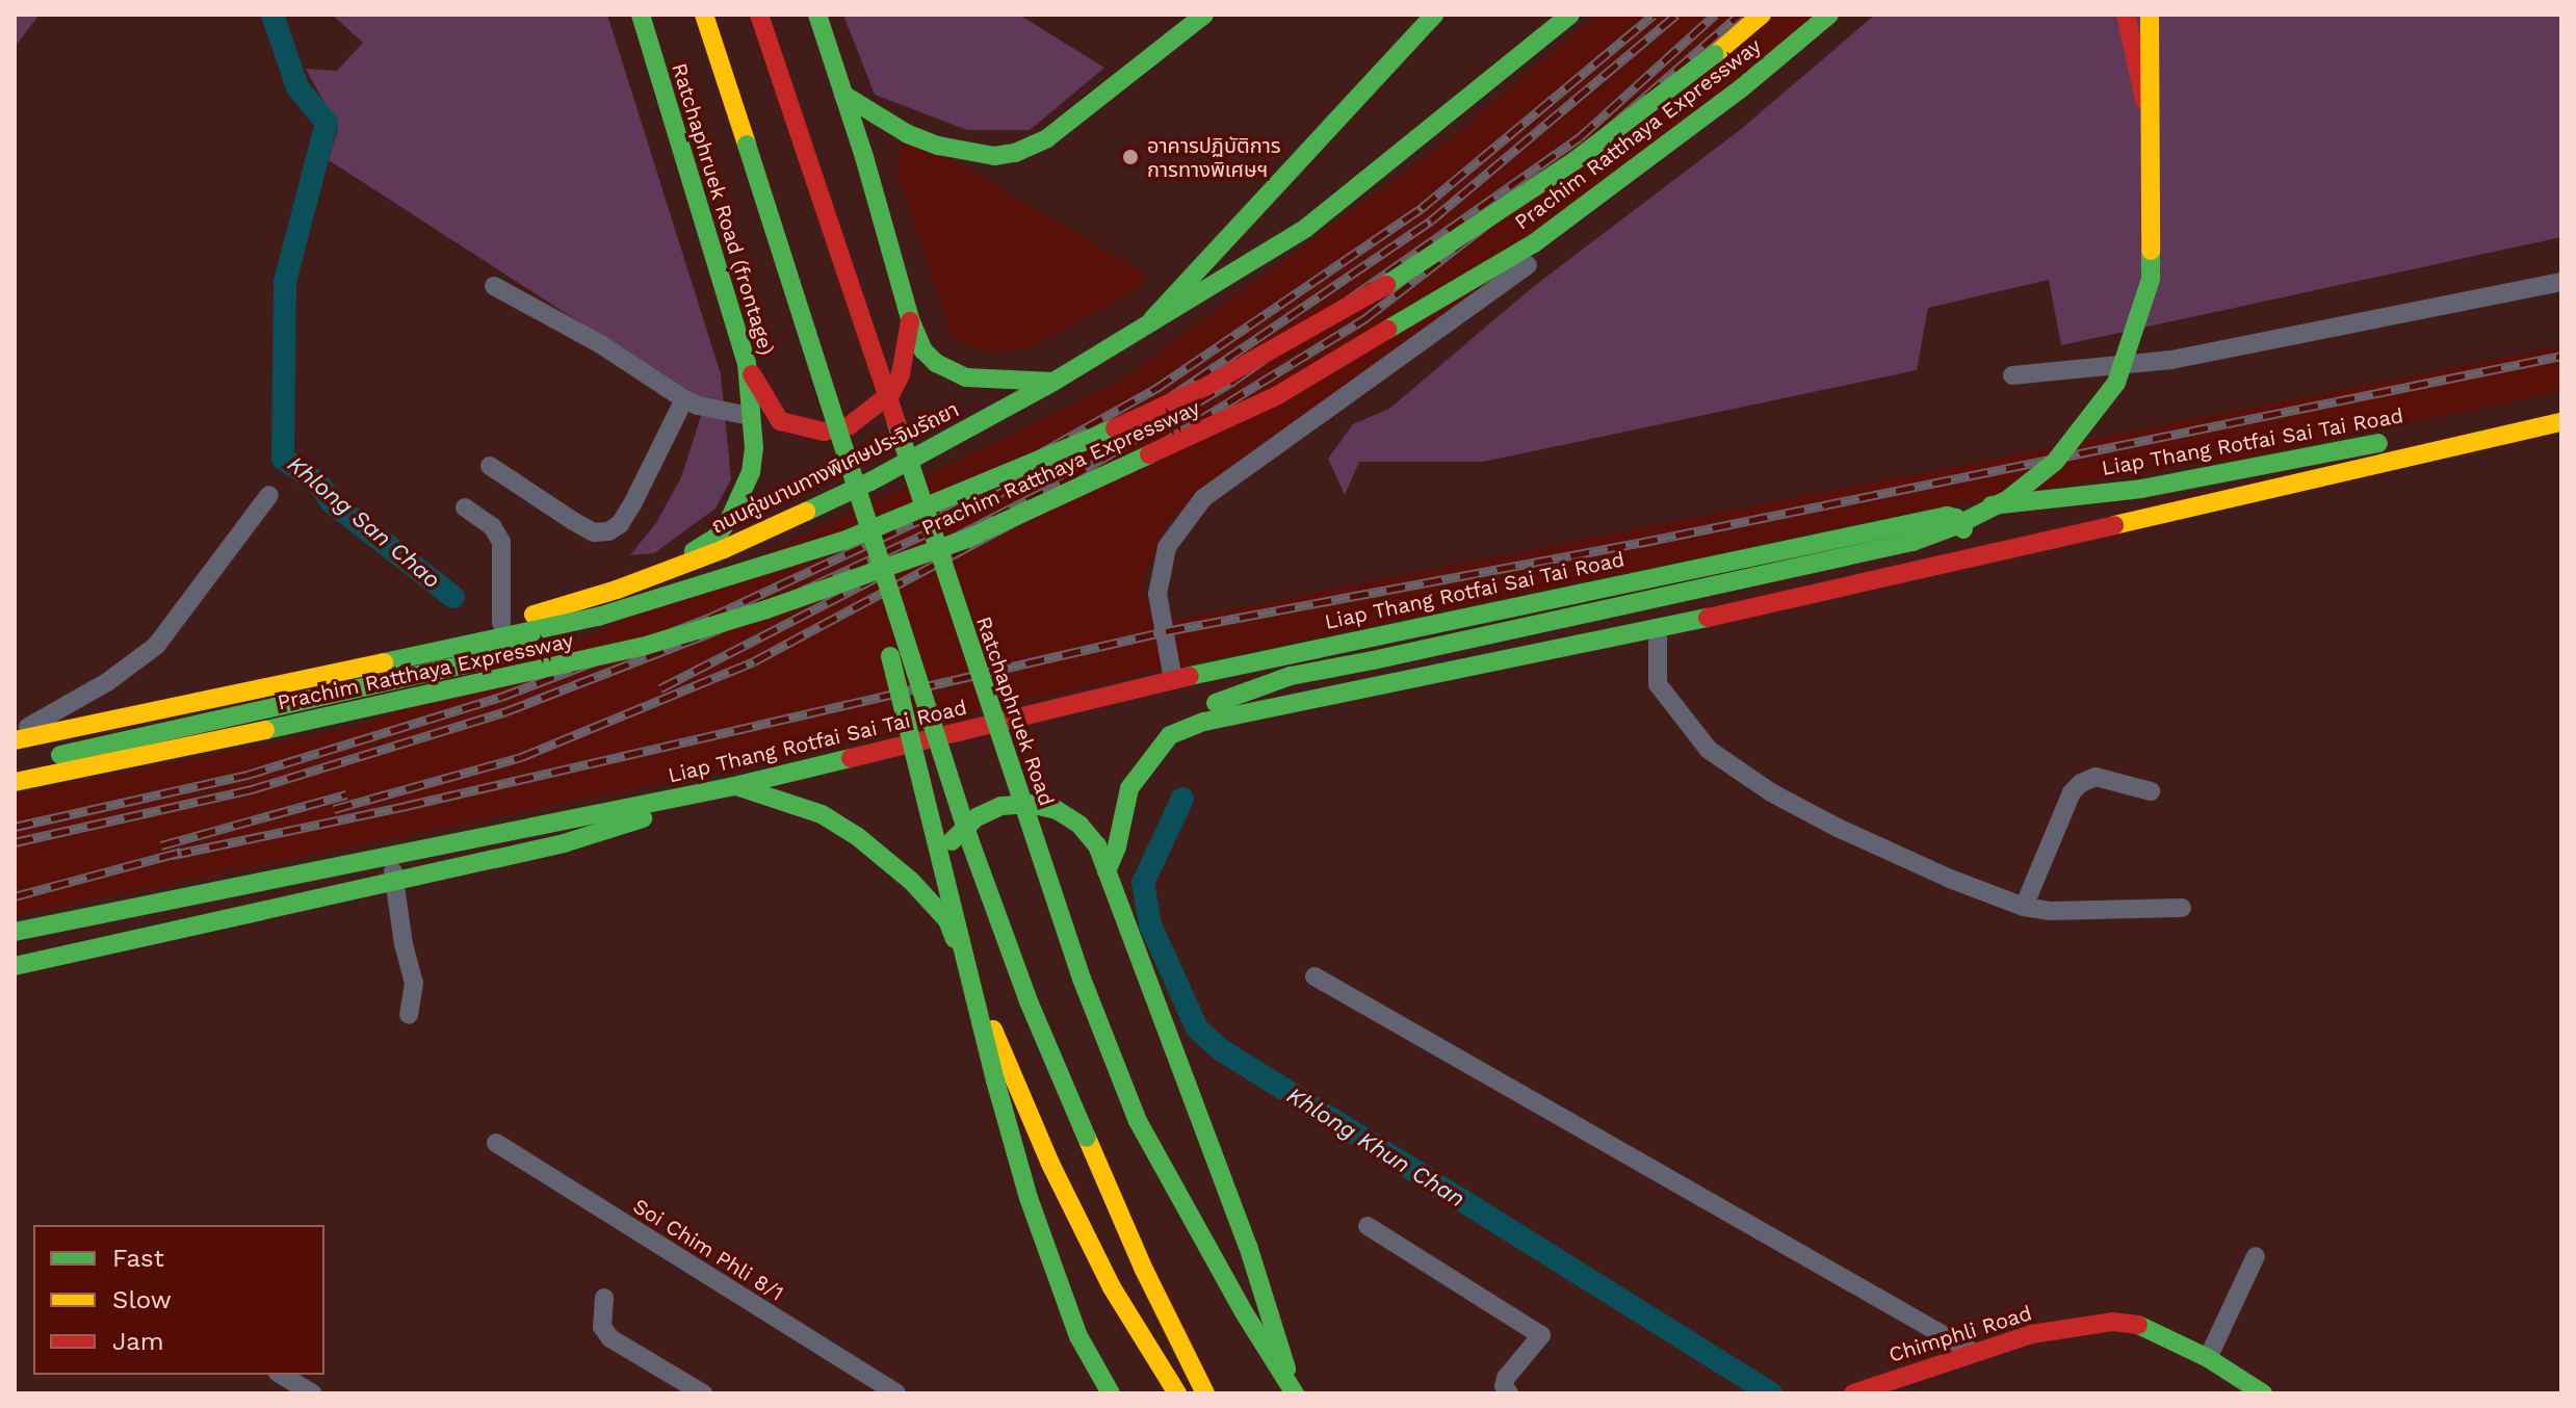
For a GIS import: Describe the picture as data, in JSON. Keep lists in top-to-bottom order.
{
  "streets": {
    "main road": [
      "Prachim Ratthaya Expressway",
      "Ratchaphruek Road (frontage)",
      "Liap Thang Rotfai Sai Tai Road",
      "ถนนคู่ขนานทางพิเศษประจิมรัถยา",
      "Ratchaphruek Road",
      "Chimphli Road"
    ],
    "street": ["Soi Chim Phli 8/1"]
  },
  "crossings": [
    ["Prachim Ratthaya Expressway", "ถนนคู่ขนานทางพิเศษประจิมรัถยา"],
    ["Ratchaphruek Road (frontage)", "ถนนคู่ขนานทางพิเศษประจิมรัถยา"]
  ],
  "water": ["Khlong San Chao", "Khlong Khun Chan"],
  "places": ["อาคารปฏิบัติการ การทางพิเศษฯ"],
  "legend": ["Fast", "Slow", "Jam"]
}
